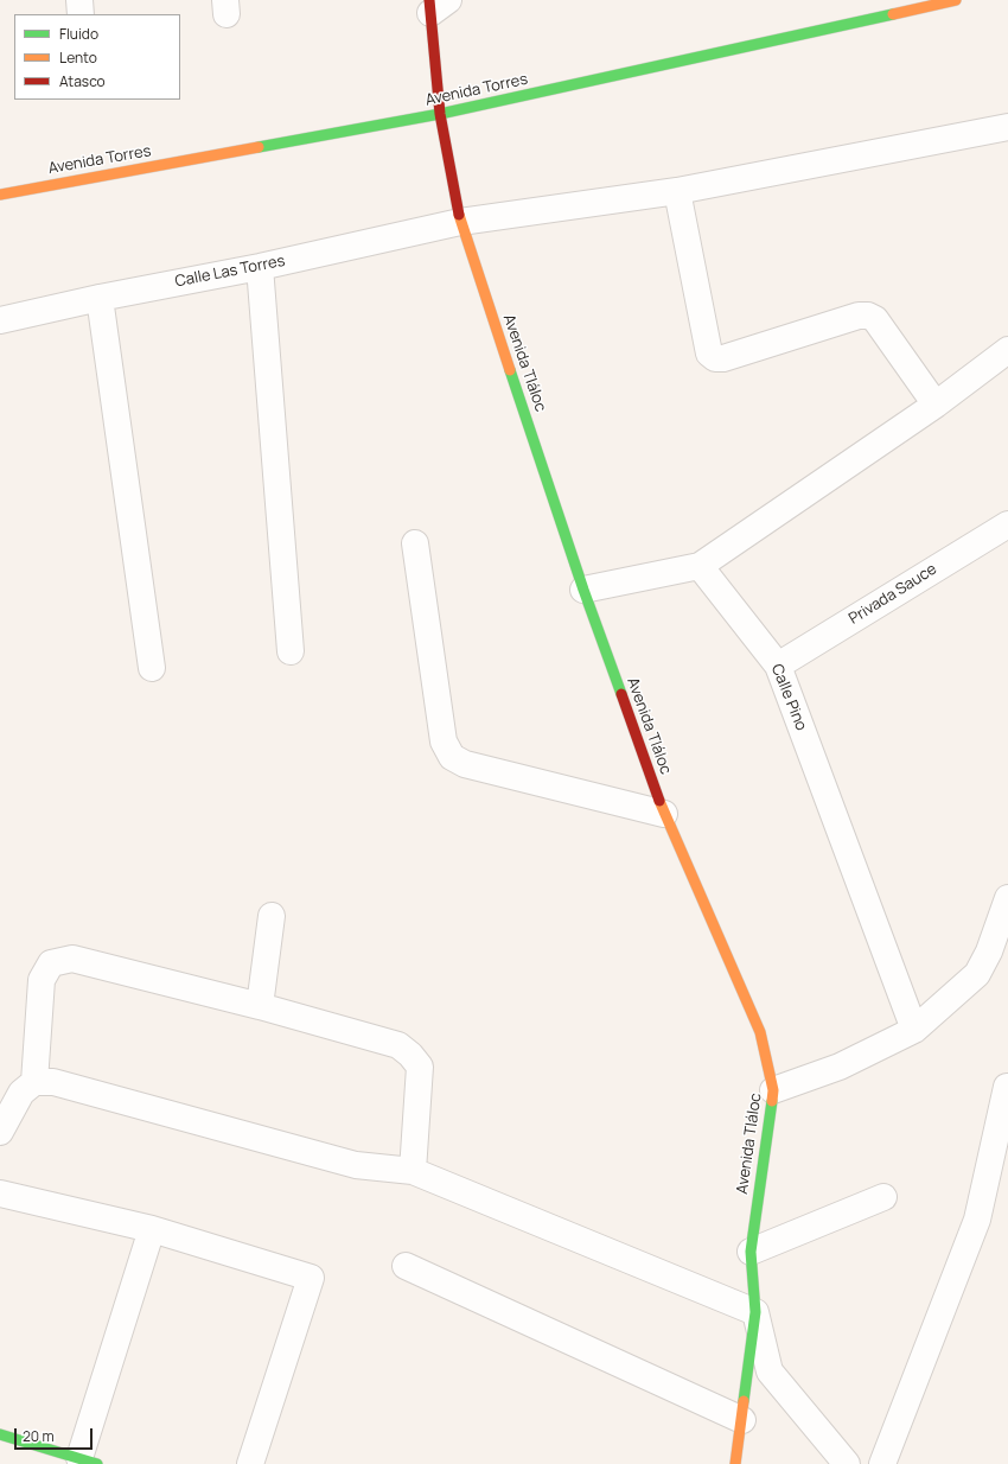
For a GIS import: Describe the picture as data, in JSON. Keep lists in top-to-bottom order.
{
  "streets": {
    "main road": ["Avenida Torres", "Avenida Tláloc"],
    "street": ["Calle Las Torres", "Privada Sauce", "Calle Pino"]
  },
  "crossings": [
    ["Avenida Torres", "Avenida Tláloc"],
    ["Calle Las Torres", "Avenida Tláloc"],
    ["Privada Sauce", "Calle Pino"]
  ],
  "legend": ["Fluido", "Lento", "Atasco"],
  "scale_bar": "20 m"
}
